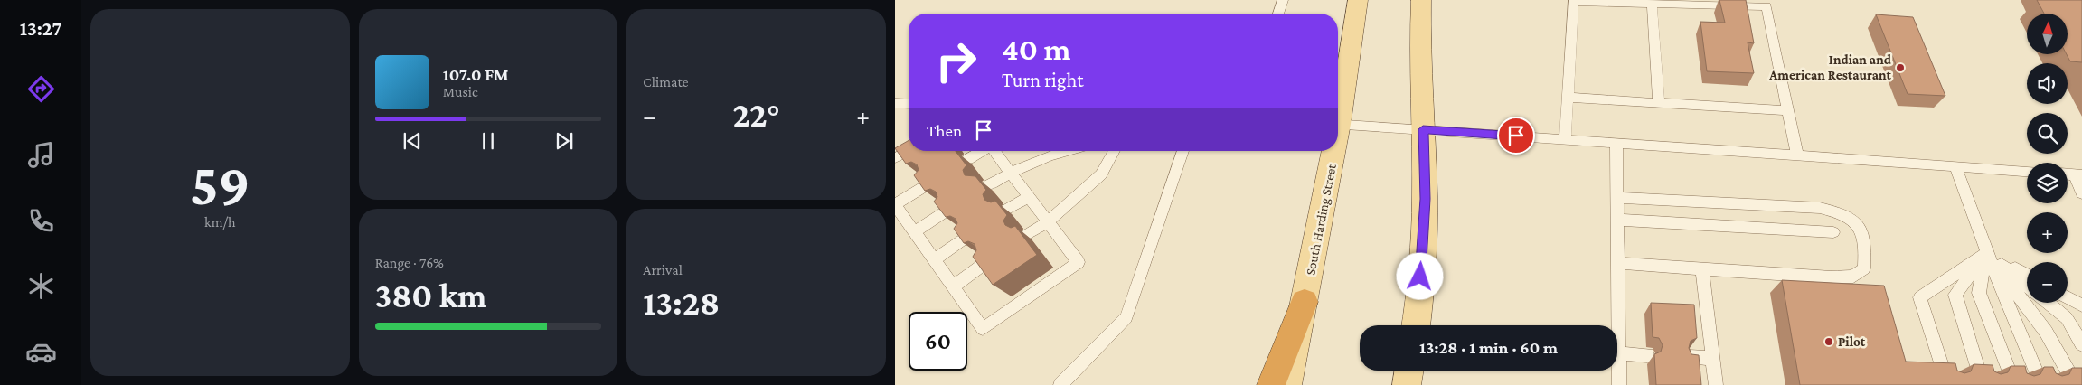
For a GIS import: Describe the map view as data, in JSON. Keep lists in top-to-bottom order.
{
  "streets": {
    "main road": ["South Harding Street"]
  },
  "places": ["Indian and American Restaurant", "Pilot"],
  "north": "top",
  "page": {
    "tabs": "13:27",
    "tile": [
      ["59", "km/h"],
      "Climate",
      ["Range · 76%", "380 km"],
      ["Arrival", "13:28"]
    ],
    "map_buttons": ["+", "−"],
    "turn": ["40 m", "Turn right"],
    "song": ["107.0 FM", "Music"],
    "heat": ["−", "22°", "+"],
    "then": "Then",
    "limit": "60",
    "trip": "13:28 · 1 min · 60 m"
  }
}
